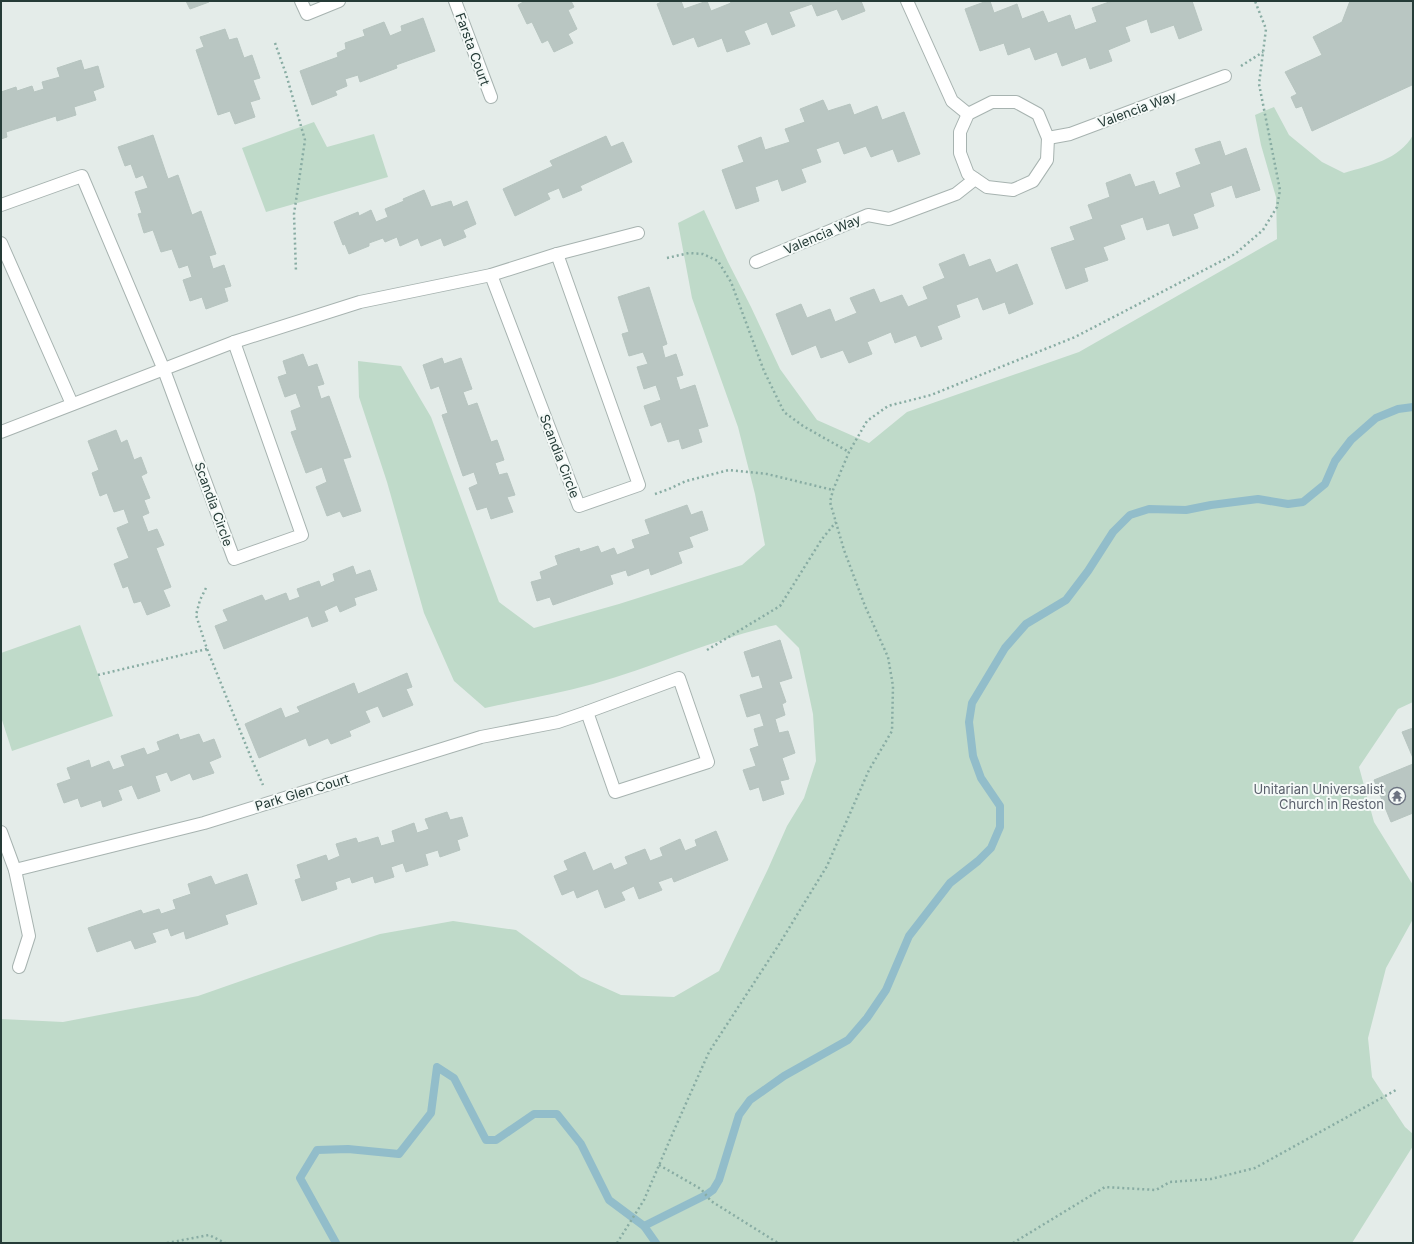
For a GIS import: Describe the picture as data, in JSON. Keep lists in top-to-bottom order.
{
  "streets": {
    "street": [
      "Farsta Court",
      "Valencia Way",
      "Scandia Circle",
      "Park Glen Court"
    ]
  },
  "places": {
    "temple": ["Unitarian Universalist Church in Reston"]
  }
}
